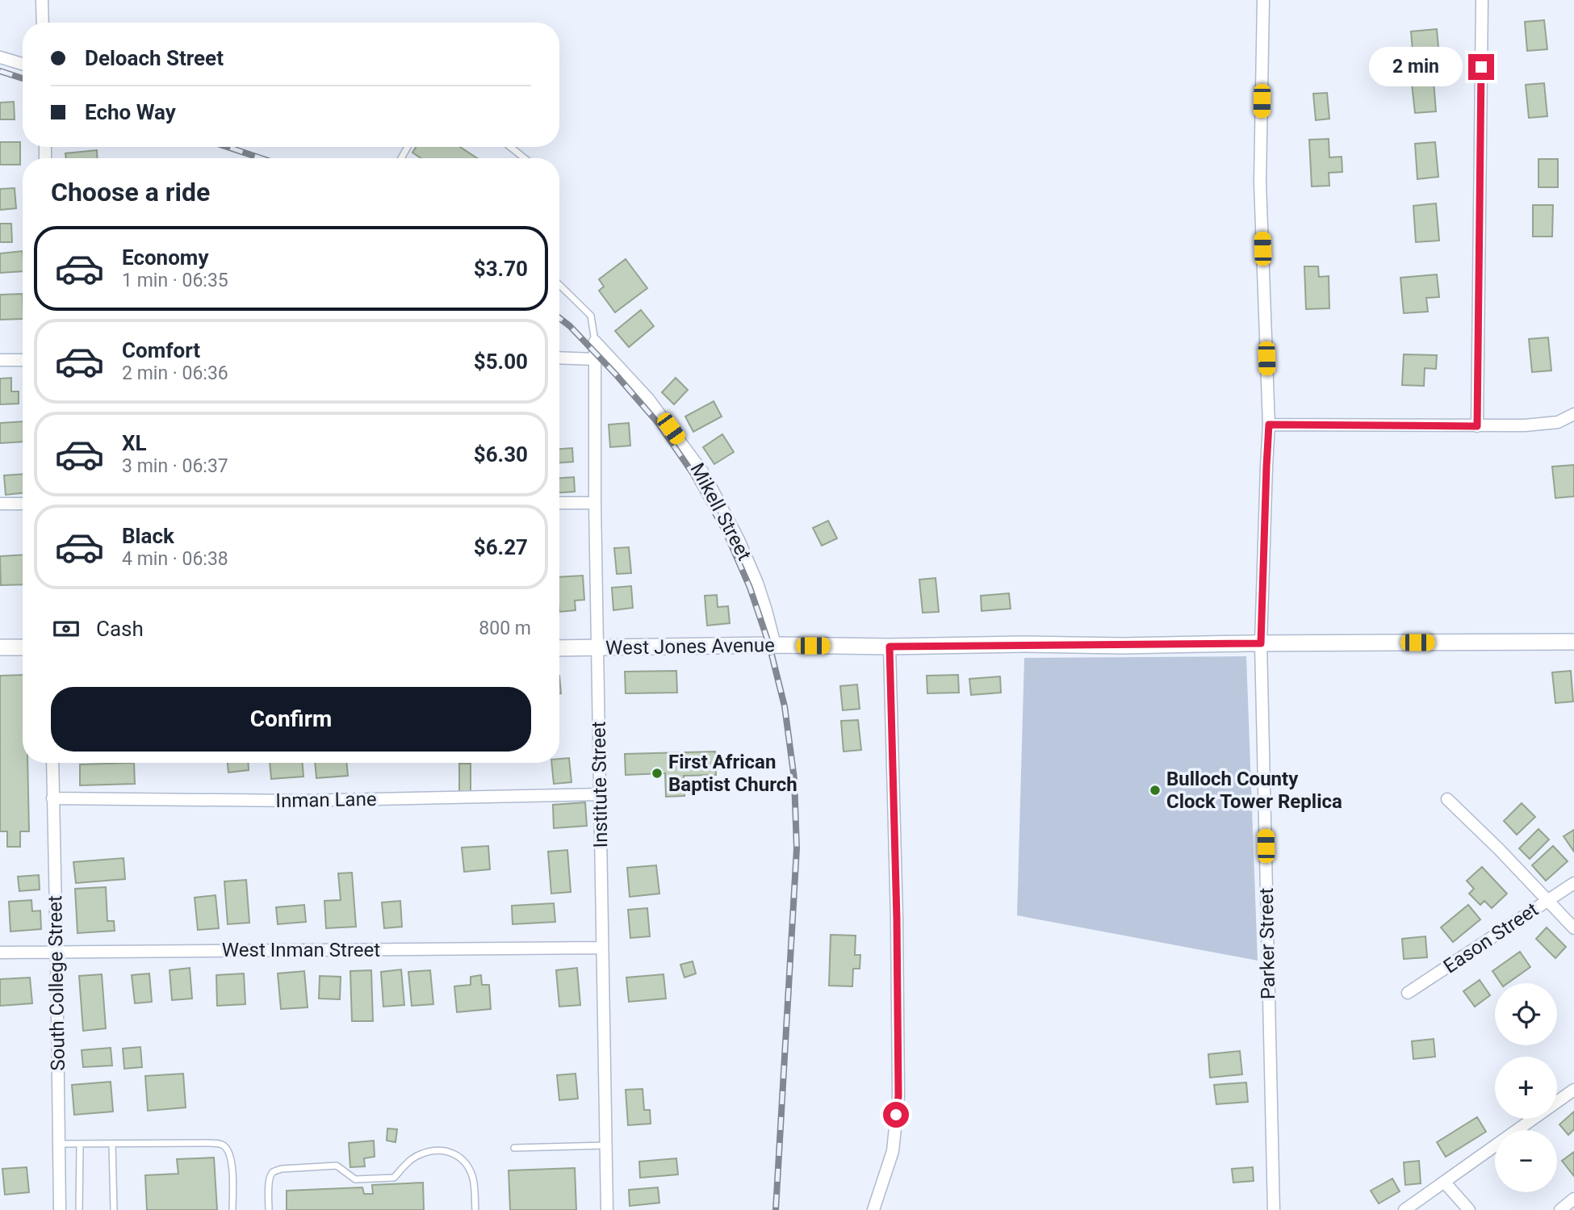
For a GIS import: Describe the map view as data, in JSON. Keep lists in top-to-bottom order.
{
  "streets": {
    "street": [
      "Mikell Street",
      "West Jones Avenue",
      "Institute Street",
      "Inman Lane",
      "Eason Street",
      "Parker Street",
      "West Inman Street",
      "South College Street"
    ]
  },
  "crossings": [
    ["Mikell Street", "West Jones Avenue"],
    ["Mikell Street", "Institute Street"],
    ["West Jones Avenue", "Institute Street"],
    ["West Jones Avenue", "Parker Street"],
    ["Institute Street", "Inman Lane"],
    ["Institute Street", "West Inman Street"],
    ["Inman Lane", "South College Street"],
    ["West Inman Street", "South College Street"]
  ],
  "places": ["First African Baptist Church", "Bulloch County Clock Tower Replica"],
  "page": {
    "banner": ["Deloach Street", "Echo Way"],
    "bubble": "2 min",
    "heading": "Choose a ride",
    "list": [
      {
        "name": "Economy",
        "note": "1 min · 06:35",
        "value": "$3.70"
      },
      {
        "name": "Comfort",
        "note": "2 min · 06:36",
        "value": "$5.00"
      },
      {
        "name": "XL",
        "note": "3 min · 06:37",
        "value": "$6.30"
      },
      {
        "name": "Black",
        "note": "4 min · 06:38",
        "value": "$6.27"
      }
    ],
    "pay": ["Cash", "800 m"],
    "buttons": "Confirm",
    "map_buttons": ["+", "−"]
  }
}
